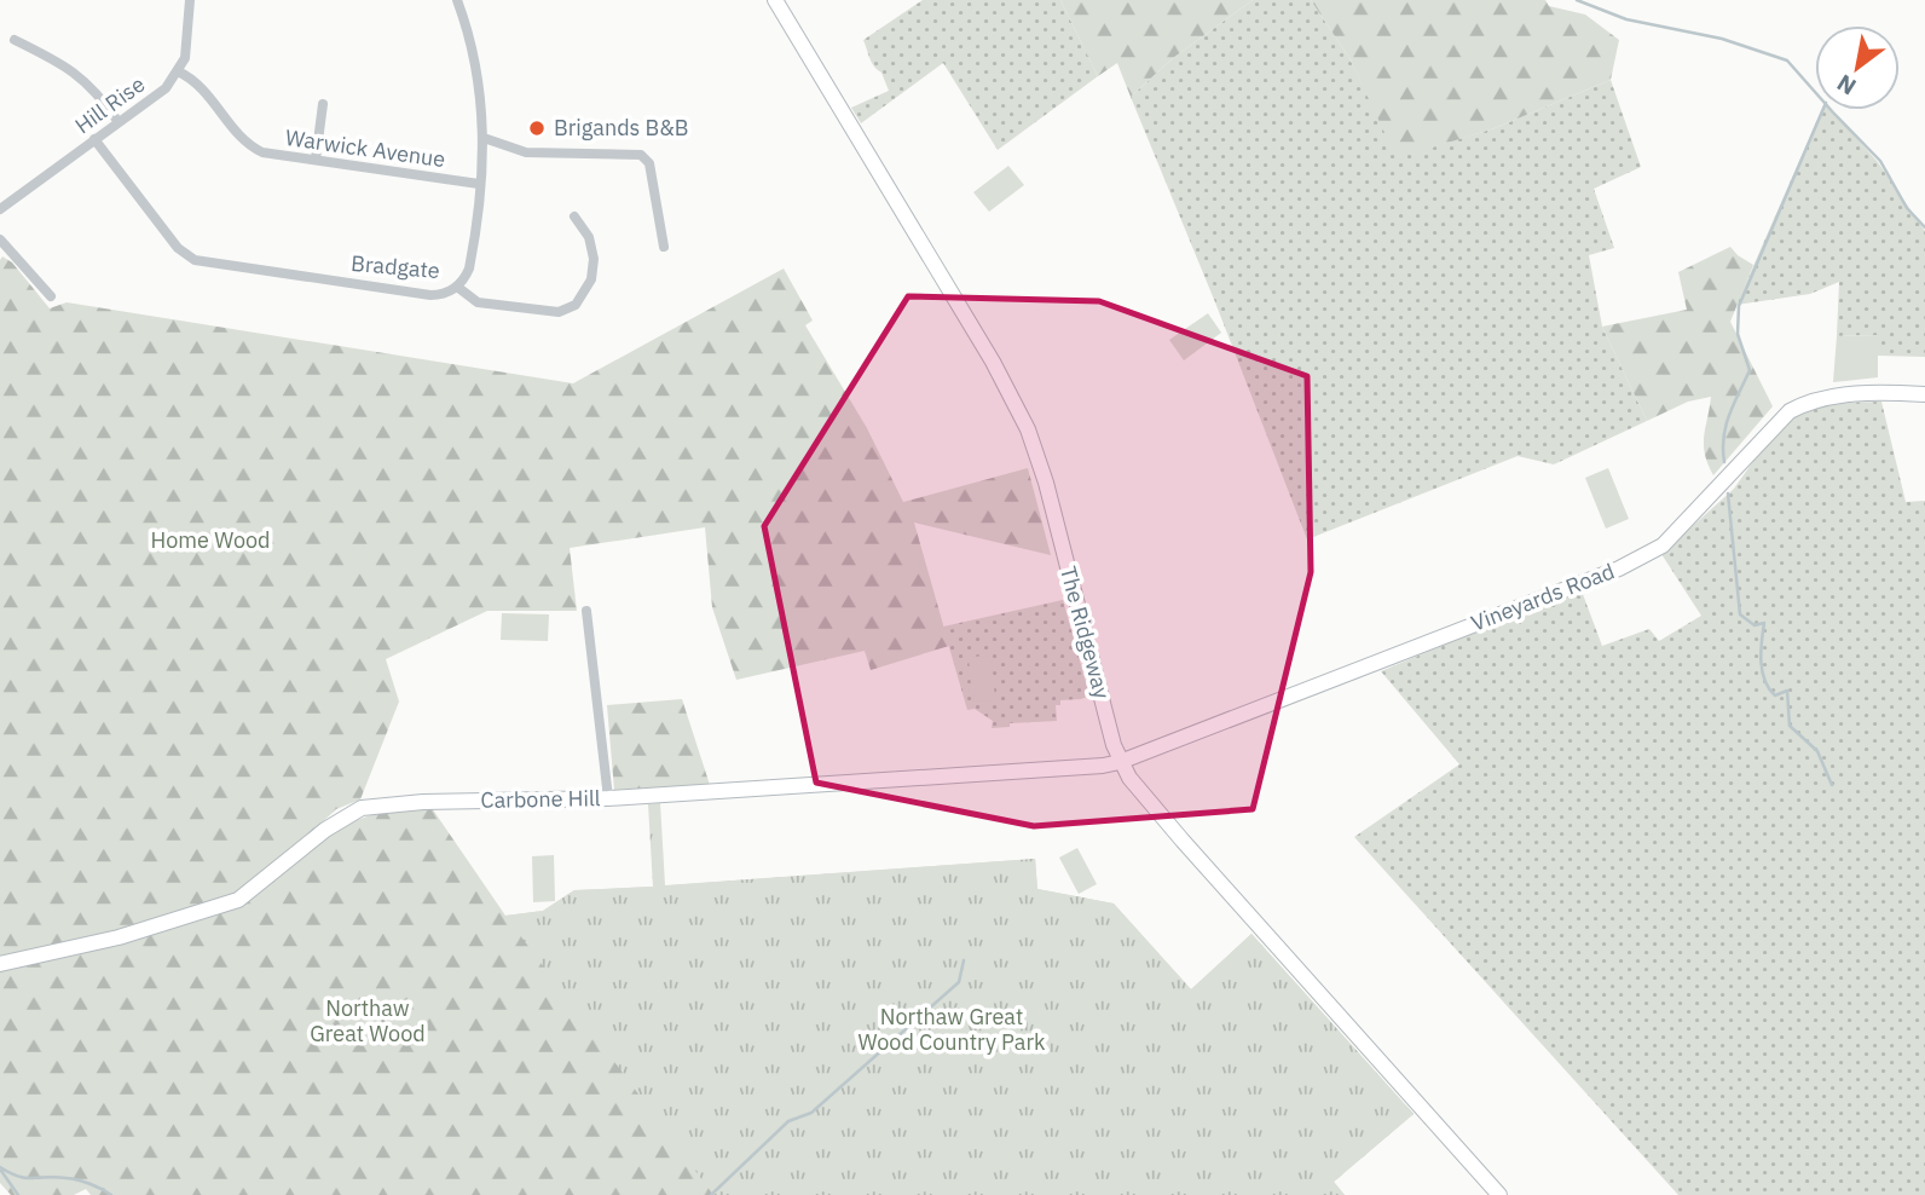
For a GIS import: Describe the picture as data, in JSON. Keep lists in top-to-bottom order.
{
  "streets": {
    "street": [
      "Hill Rise",
      "Warwick Avenue",
      "Bradgate",
      "Vineyards Road",
      "The Ridgeway",
      "Carbone Hill"
    ]
  },
  "crossings": [
    ["Hill Rise", "Warwick Avenue"],
    ["Hill Rise", "Bradgate"],
    ["Warwick Avenue", "Bradgate"],
    ["Vineyards Road", "The Ridgeway"],
    ["Vineyards Road", "Carbone Hill"],
    ["The Ridgeway", "Carbone Hill"]
  ],
  "parks": ["Home Wood", "Northaw Great Wood", "Northaw Great Wood Country Park"],
  "places": ["Brigands B&B"],
  "north": "bottom left"
}
